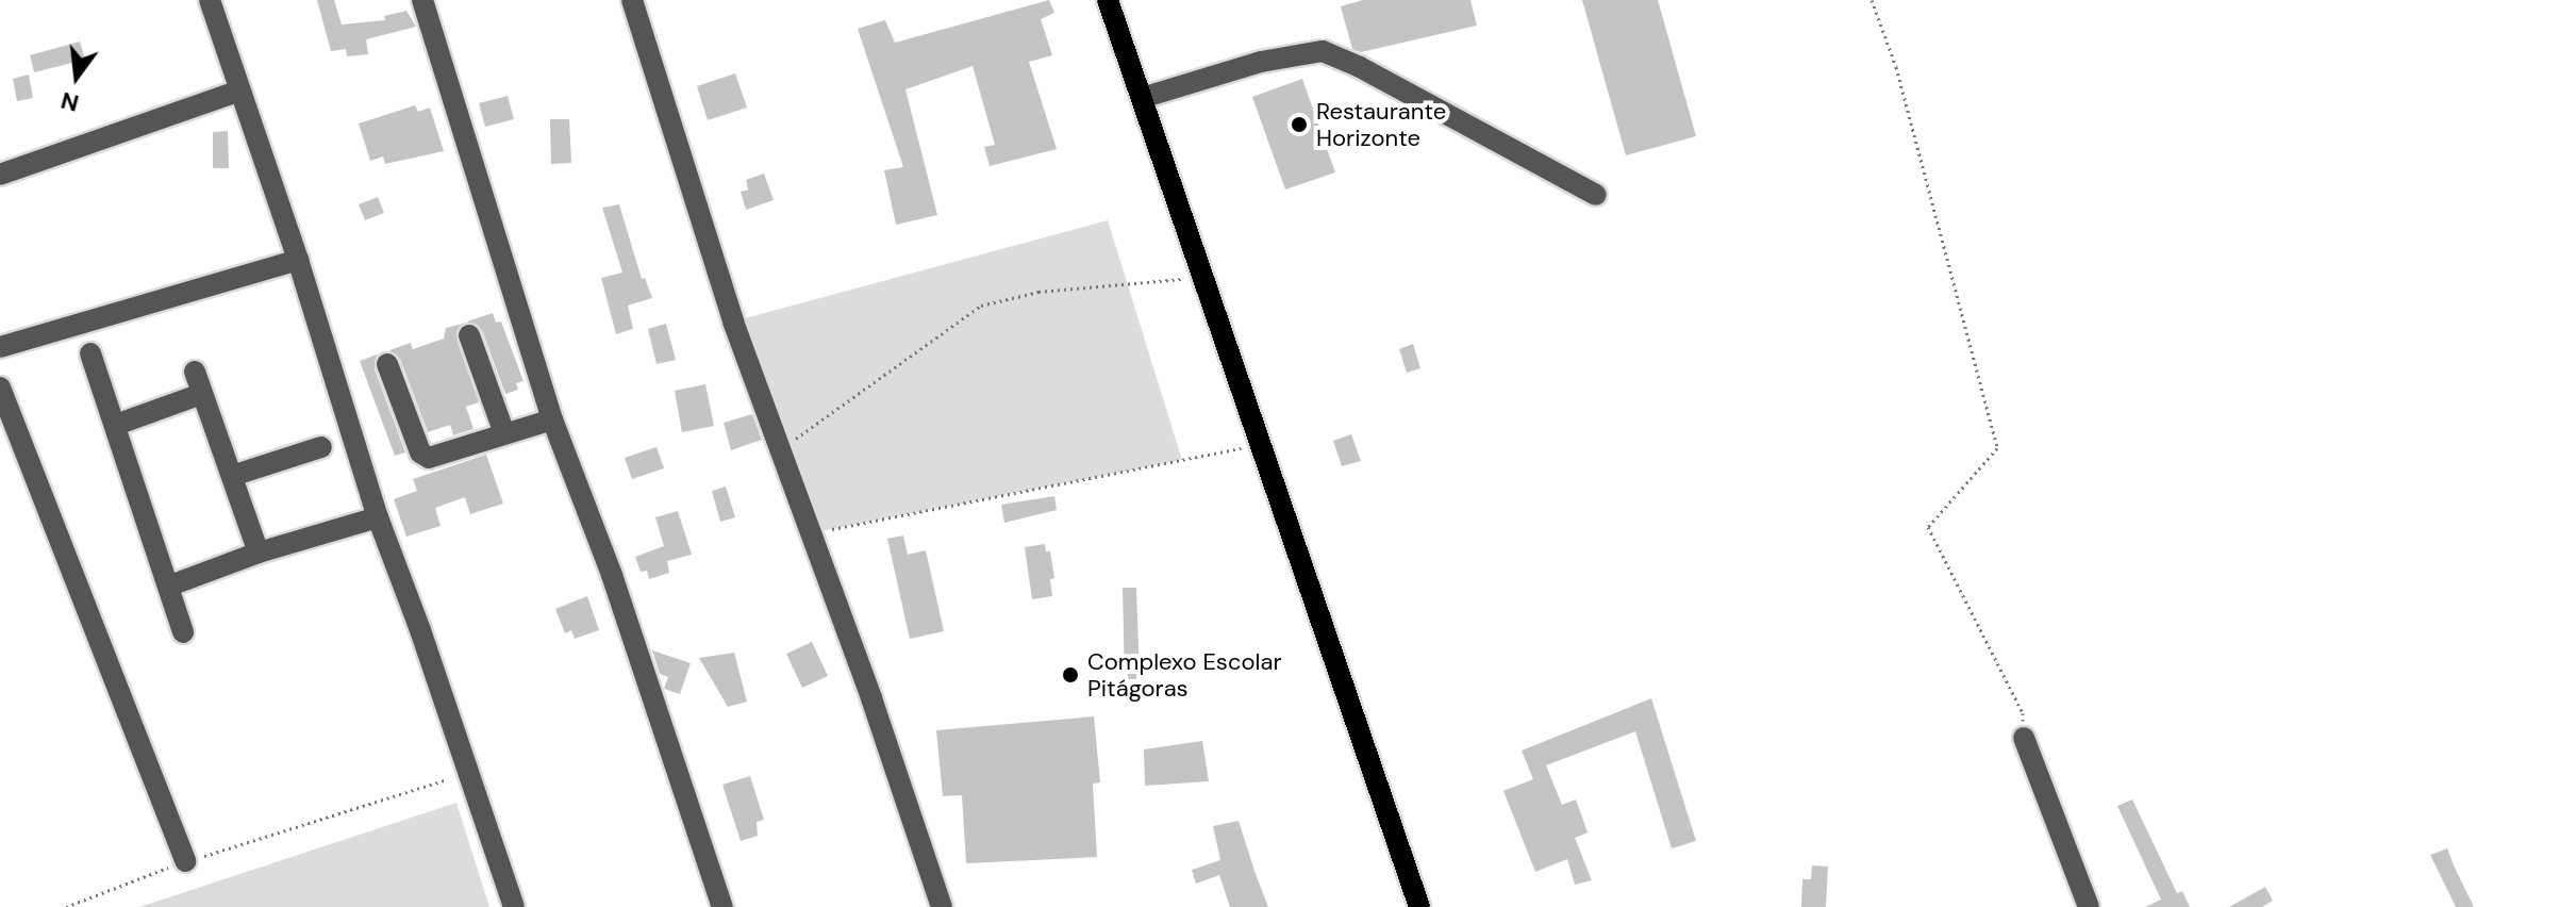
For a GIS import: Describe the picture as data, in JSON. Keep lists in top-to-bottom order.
{
  "places": ["Restaurante Horizonte", "Complexo Escolar Pitágoras"],
  "north": "bottom"
}
